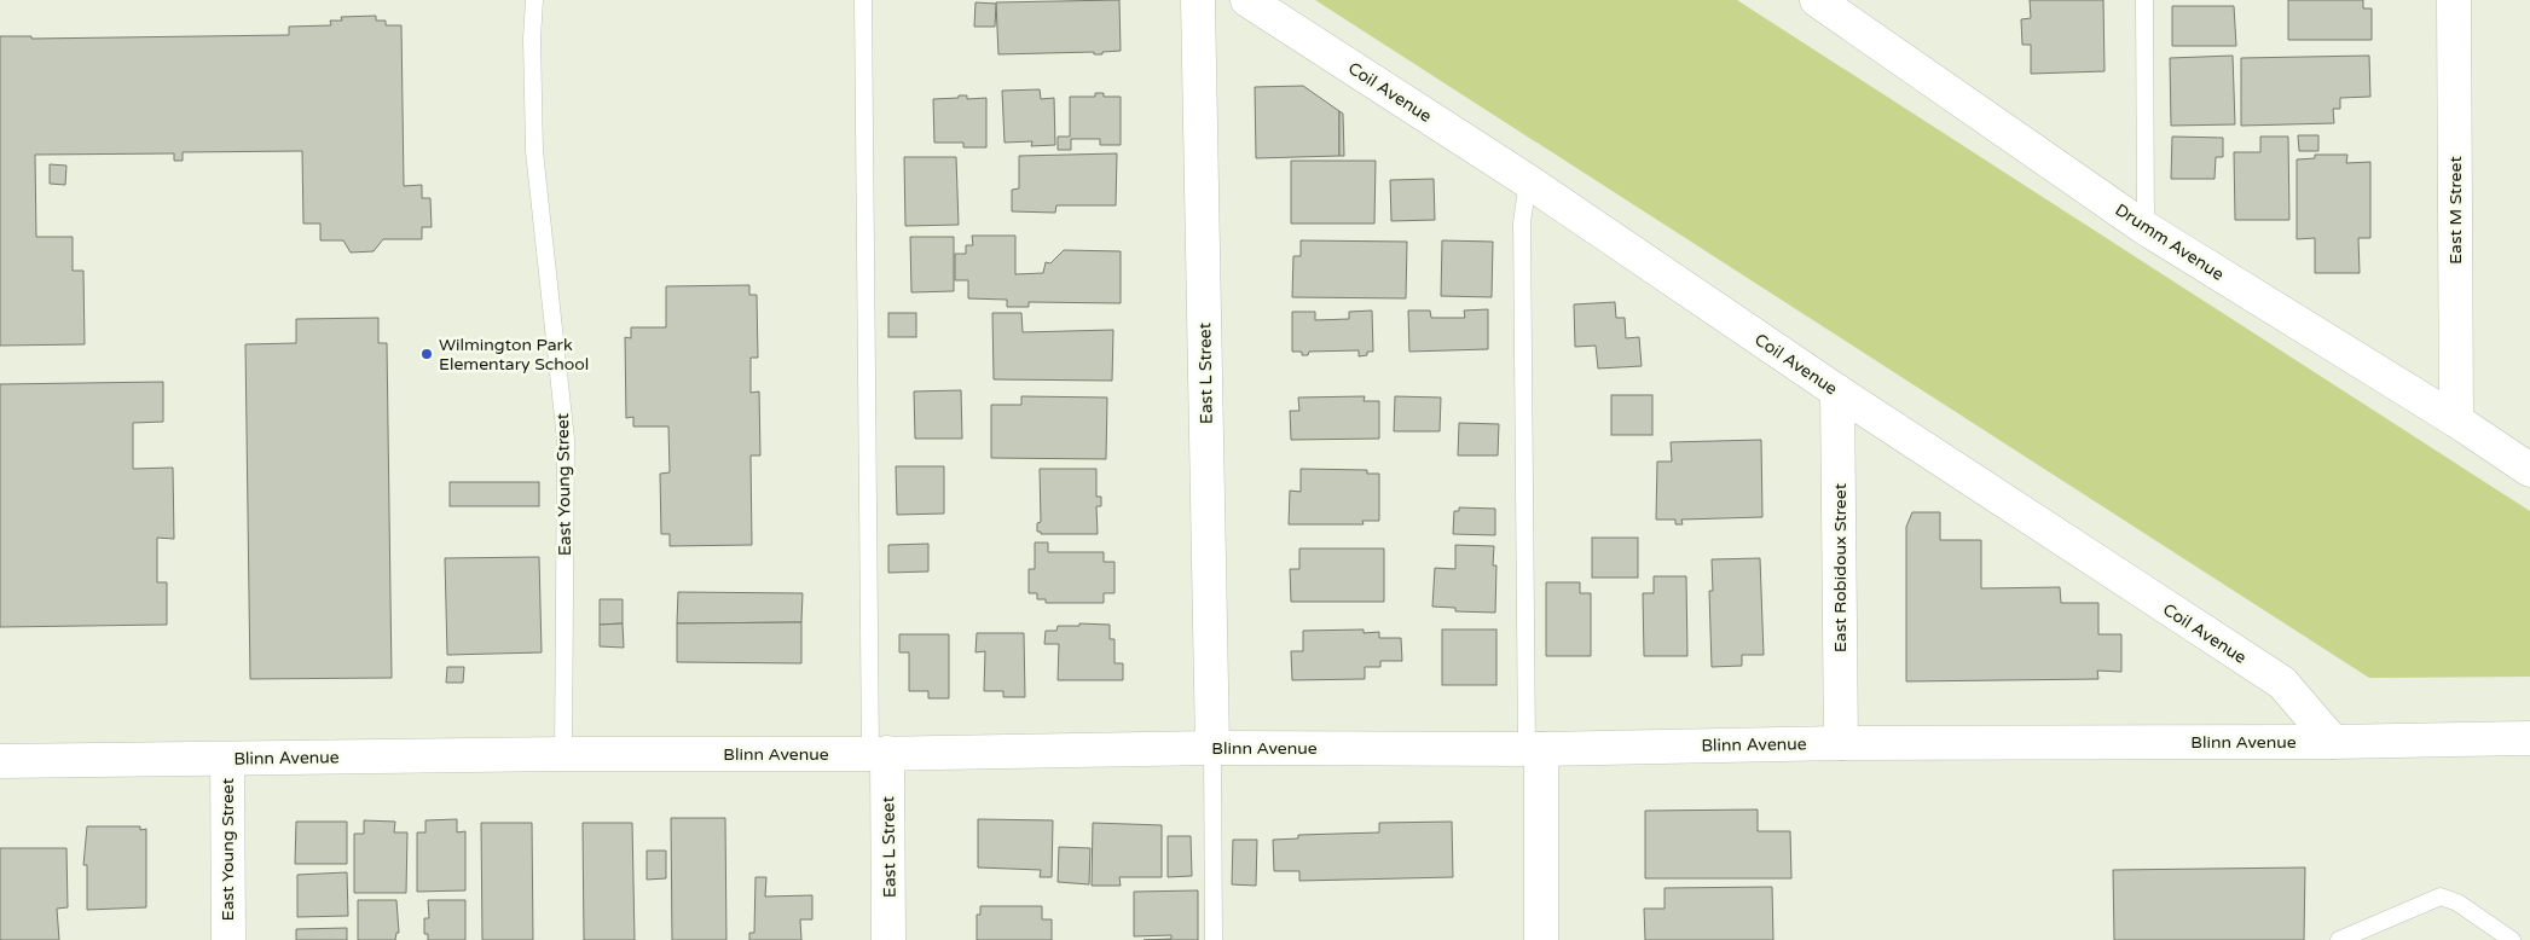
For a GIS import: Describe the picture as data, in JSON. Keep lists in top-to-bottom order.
{
  "streets": {
    "street": [
      "Coil Avenue",
      "East M Street",
      "Drumm Avenue",
      "East L Street",
      "East Young Street",
      "East Robidoux Street",
      "Blinn Avenue"
    ]
  },
  "crossings": [
    ["Coil Avenue", "East Robidoux Street"],
    ["Coil Avenue", "Blinn Avenue"],
    ["East M Street", "Drumm Avenue"],
    ["East L Street", "Blinn Avenue"],
    ["East Young Street", "Blinn Avenue"],
    ["East Robidoux Street", "Blinn Avenue"]
  ],
  "places": ["Wilmington Park Elementary School"]
}
